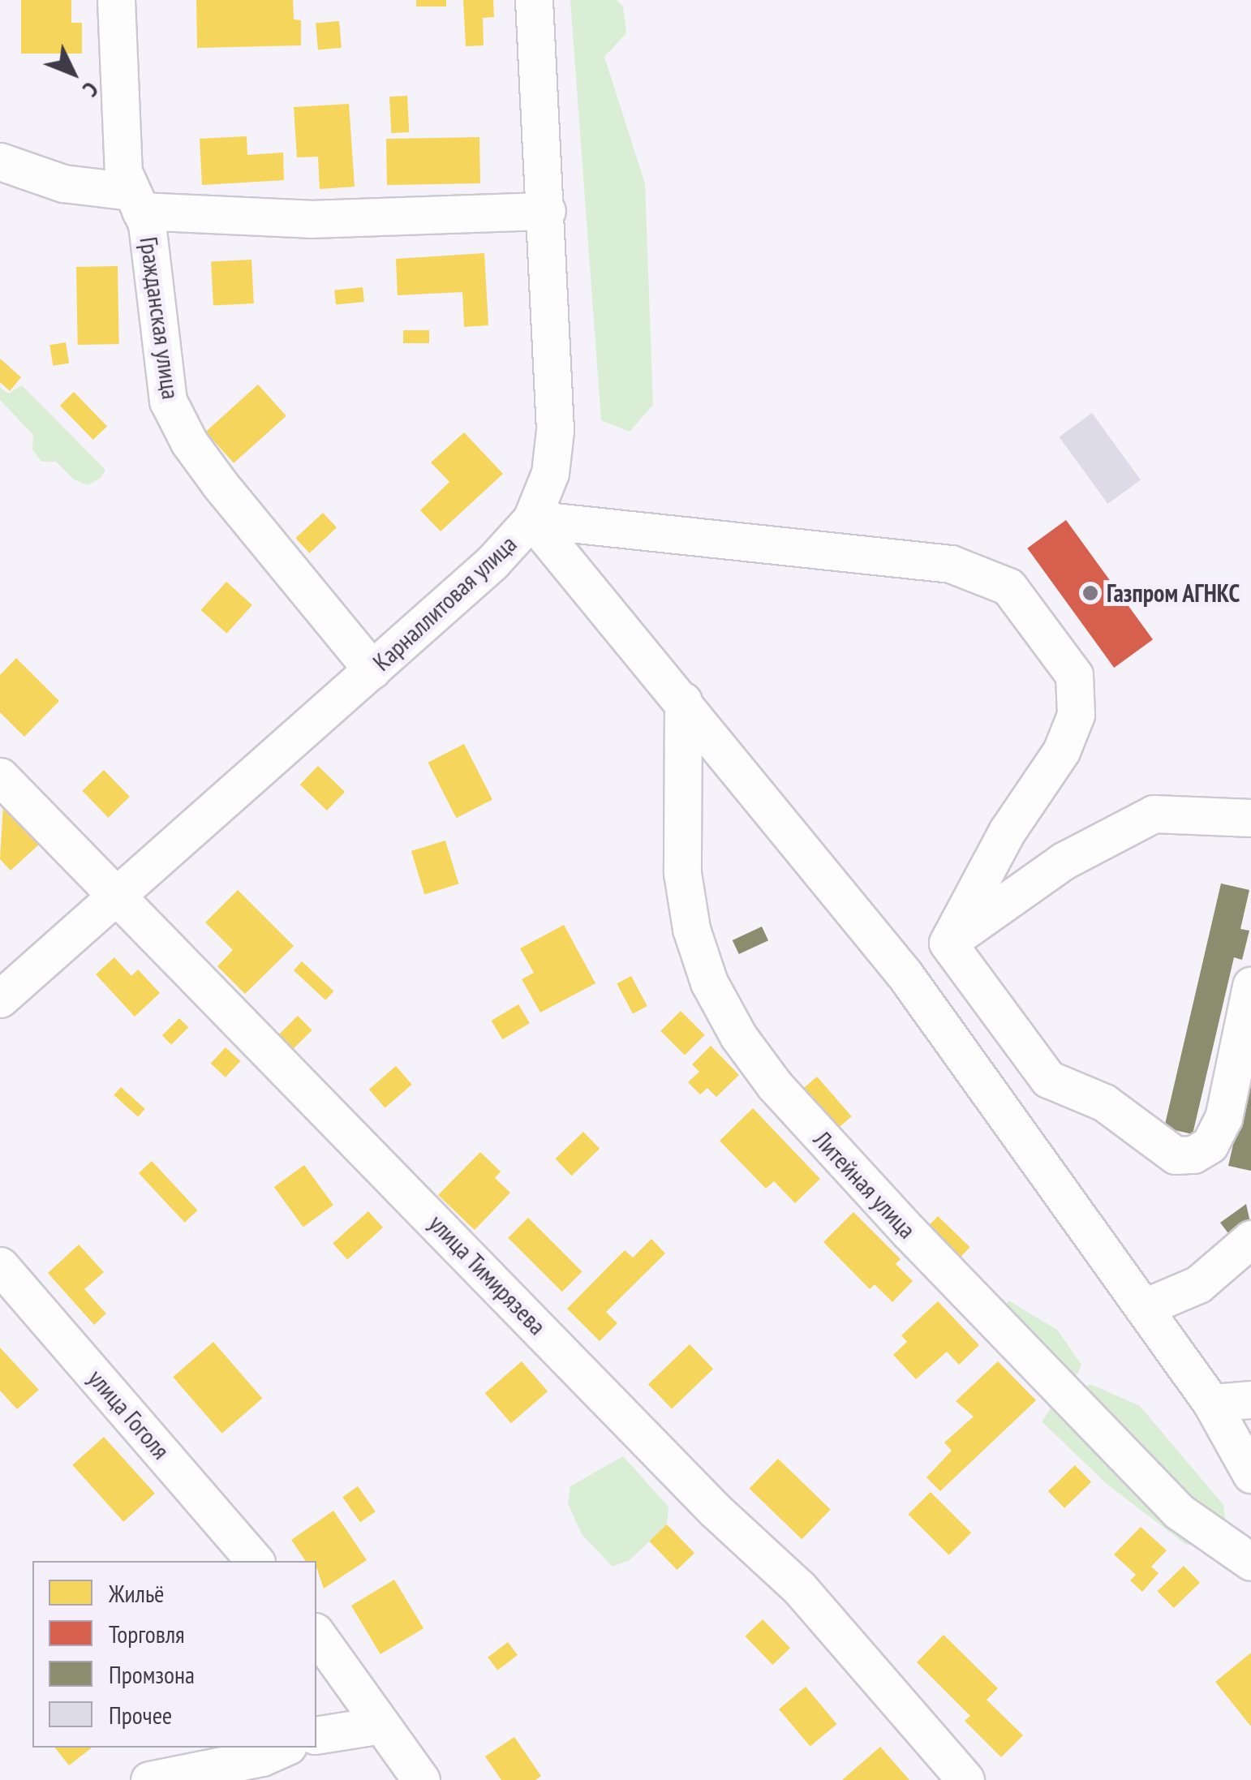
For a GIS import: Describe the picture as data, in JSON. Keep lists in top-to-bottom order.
{
  "streets": {
    "street": [
      "Гражданская улица",
      "Карналлитовая улица",
      "Литейная улица",
      "улица Тимирязева",
      "улица Гоголя"
    ]
  },
  "crossings": [
    ["Гражданская улица", "Карналлитовая улица"],
    ["Карналлитовая улица", "улица Тимирязева"]
  ],
  "places": ["Газпром АГНКС"],
  "legend": [
    "Жильё",
    "Торговля",
    "Промзона",
    "Прочее"
  ],
  "north": "bottom right"
}
